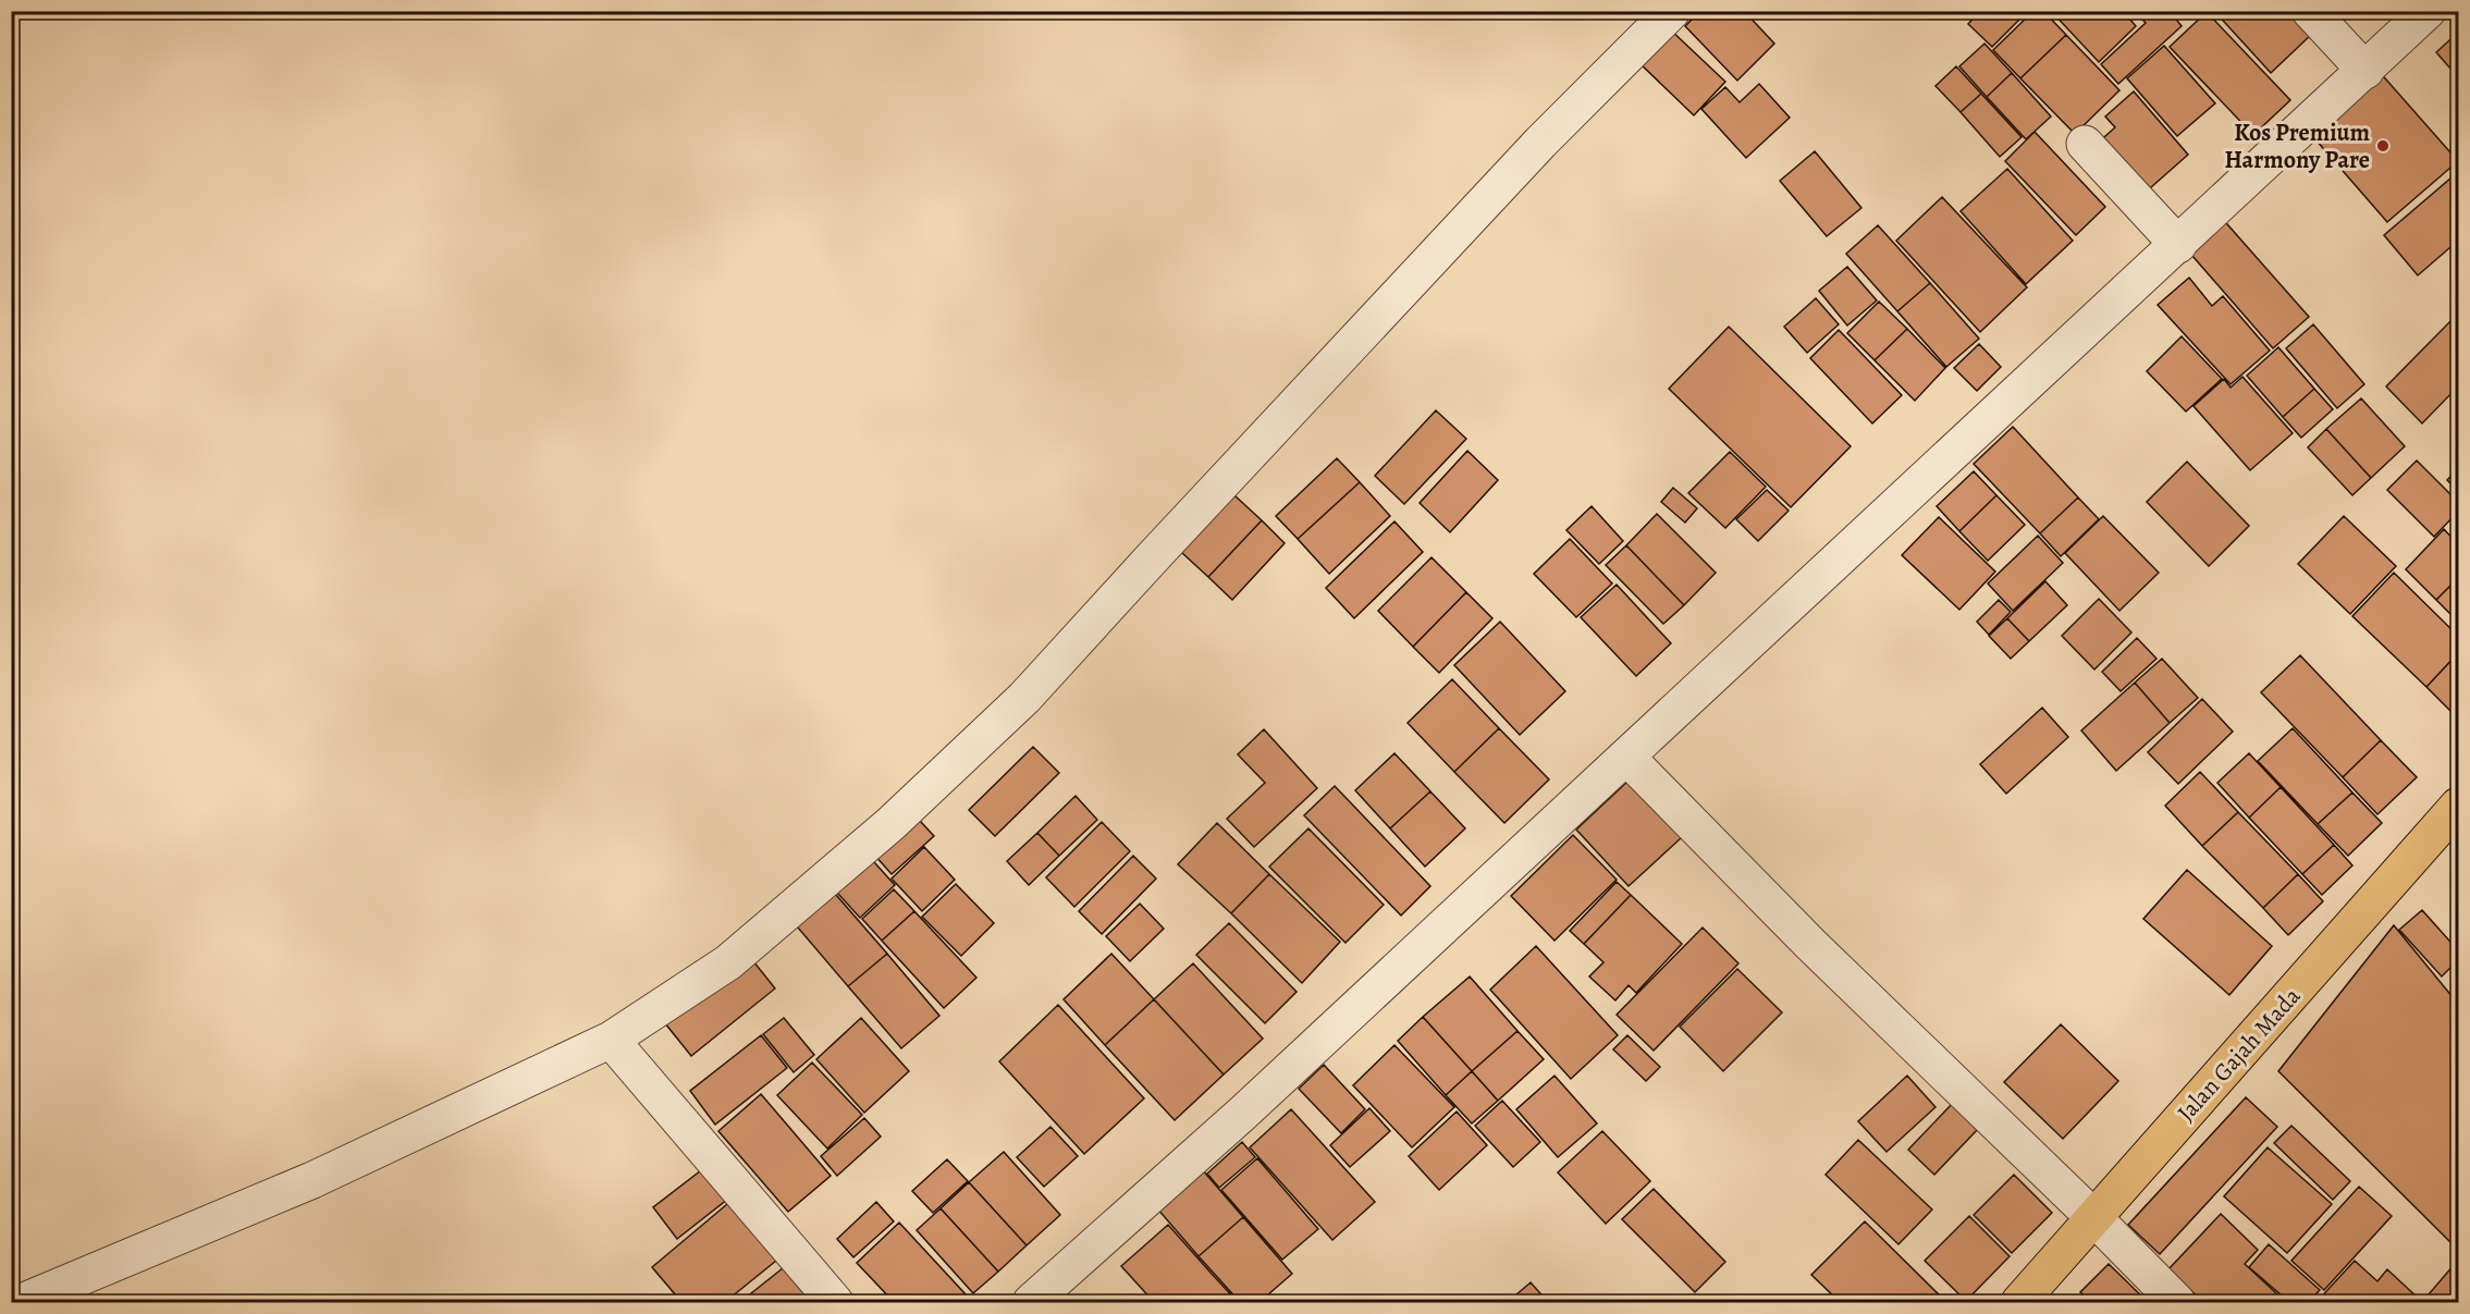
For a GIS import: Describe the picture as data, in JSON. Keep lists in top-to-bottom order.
{
  "streets": {
    "main road": ["Jalan Gajah Mada"]
  },
  "places": ["Kos Premium Harmony Pare"]
}
